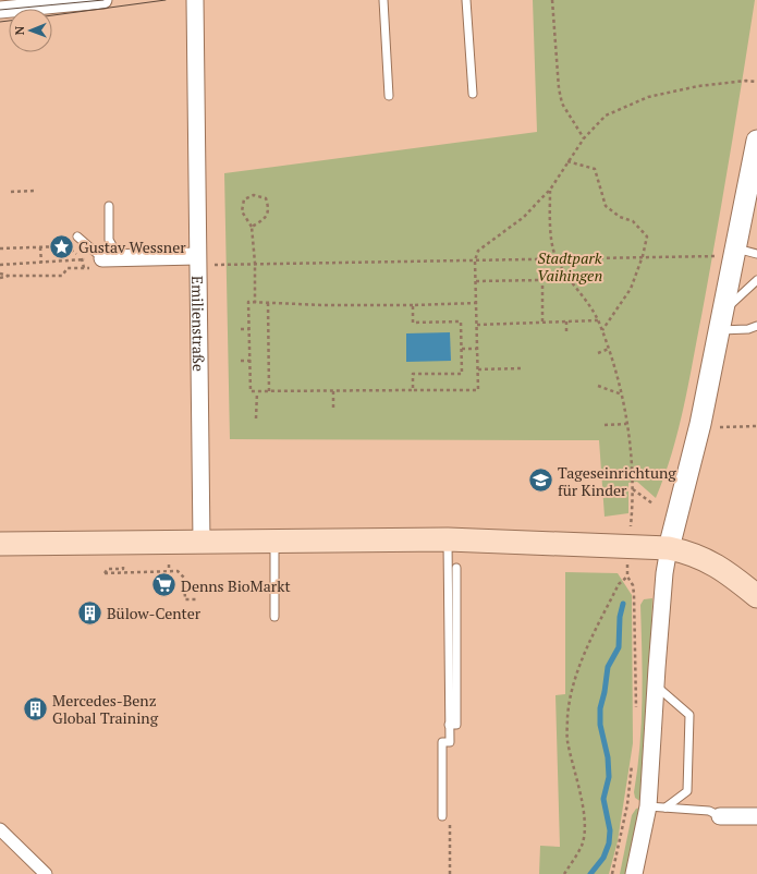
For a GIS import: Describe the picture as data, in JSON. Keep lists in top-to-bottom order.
{
  "streets": {
    "street": ["Emilienstraße"]
  },
  "parks": ["Stadtpark Vaihingen"],
  "places": {
    "place": ["Gustav Wessner"],
    "school or university": ["Tageseinrichtung für Kinder"],
    "supermarket": ["Denns BioMarkt"],
    "building": ["Bülow-Center", "Mercedes-Benz Global Training"]
  },
  "north": "left"
}
